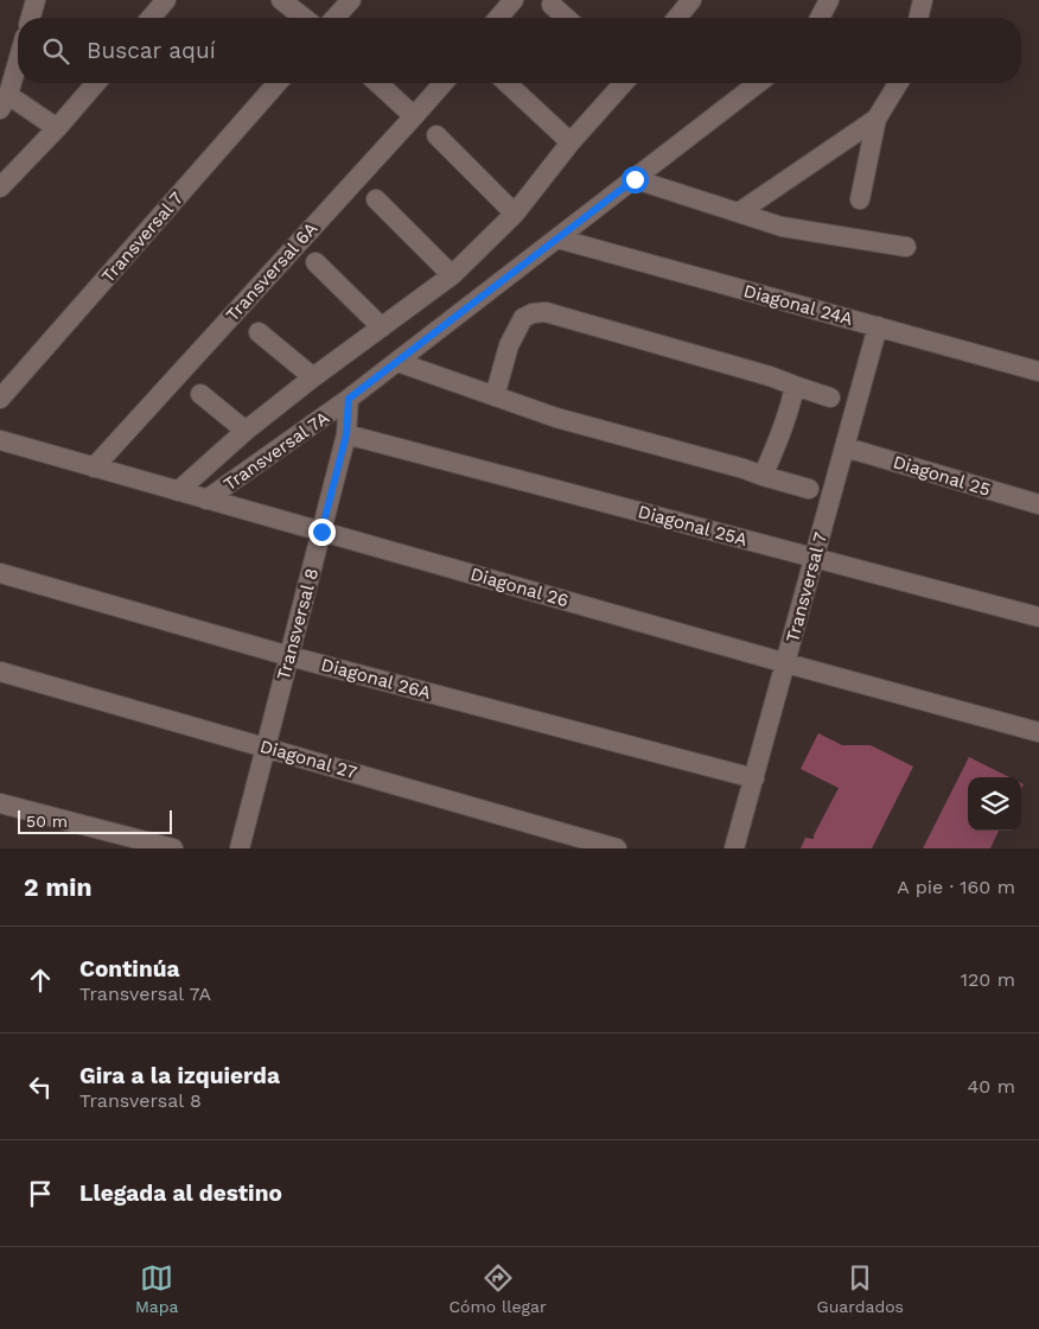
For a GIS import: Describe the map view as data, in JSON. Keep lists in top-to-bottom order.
{
  "streets": {
    "street": [
      "Transversal 7",
      "Transversal 6A",
      "Diagonal 24A",
      "Transversal 7A",
      "Diagonal 25",
      "Diagonal 25A",
      "Diagonal 26",
      "Transversal 8",
      "Diagonal 26A",
      "Diagonal 27"
    ]
  },
  "crossings": [
    ["Transversal 7", "Diagonal 24A"],
    ["Transversal 7", "Diagonal 25"],
    ["Transversal 7", "Diagonal 25A"],
    ["Transversal 7", "Diagonal 26"],
    ["Transversal 7", "Diagonal 26A"],
    ["Transversal 6A", "Diagonal 26"],
    ["Diagonal 24A", "Transversal 7A"],
    ["Transversal 7A", "Diagonal 26"],
    ["Transversal 7A", "Transversal 8"],
    ["Diagonal 25A", "Transversal 8"],
    ["Diagonal 26", "Transversal 8"],
    ["Transversal 8", "Diagonal 26A"],
    ["Transversal 8", "Diagonal 27"]
  ],
  "scale_bar": "50 m",
  "page": {
    "search": "Buscar aquí",
    "scale": "50 m",
    "heading": ["2 min", "A pie · 160 m"],
    "list": [
      ["Continúa", "Transversal 7A", "120 m"],
      ["Gira a la izquierda", "Transversal 8", "40 m"],
      "Llegada al destino"
    ],
    "nav": ["Mapa", "Cómo llegar", "Guardados"]
  }
}
